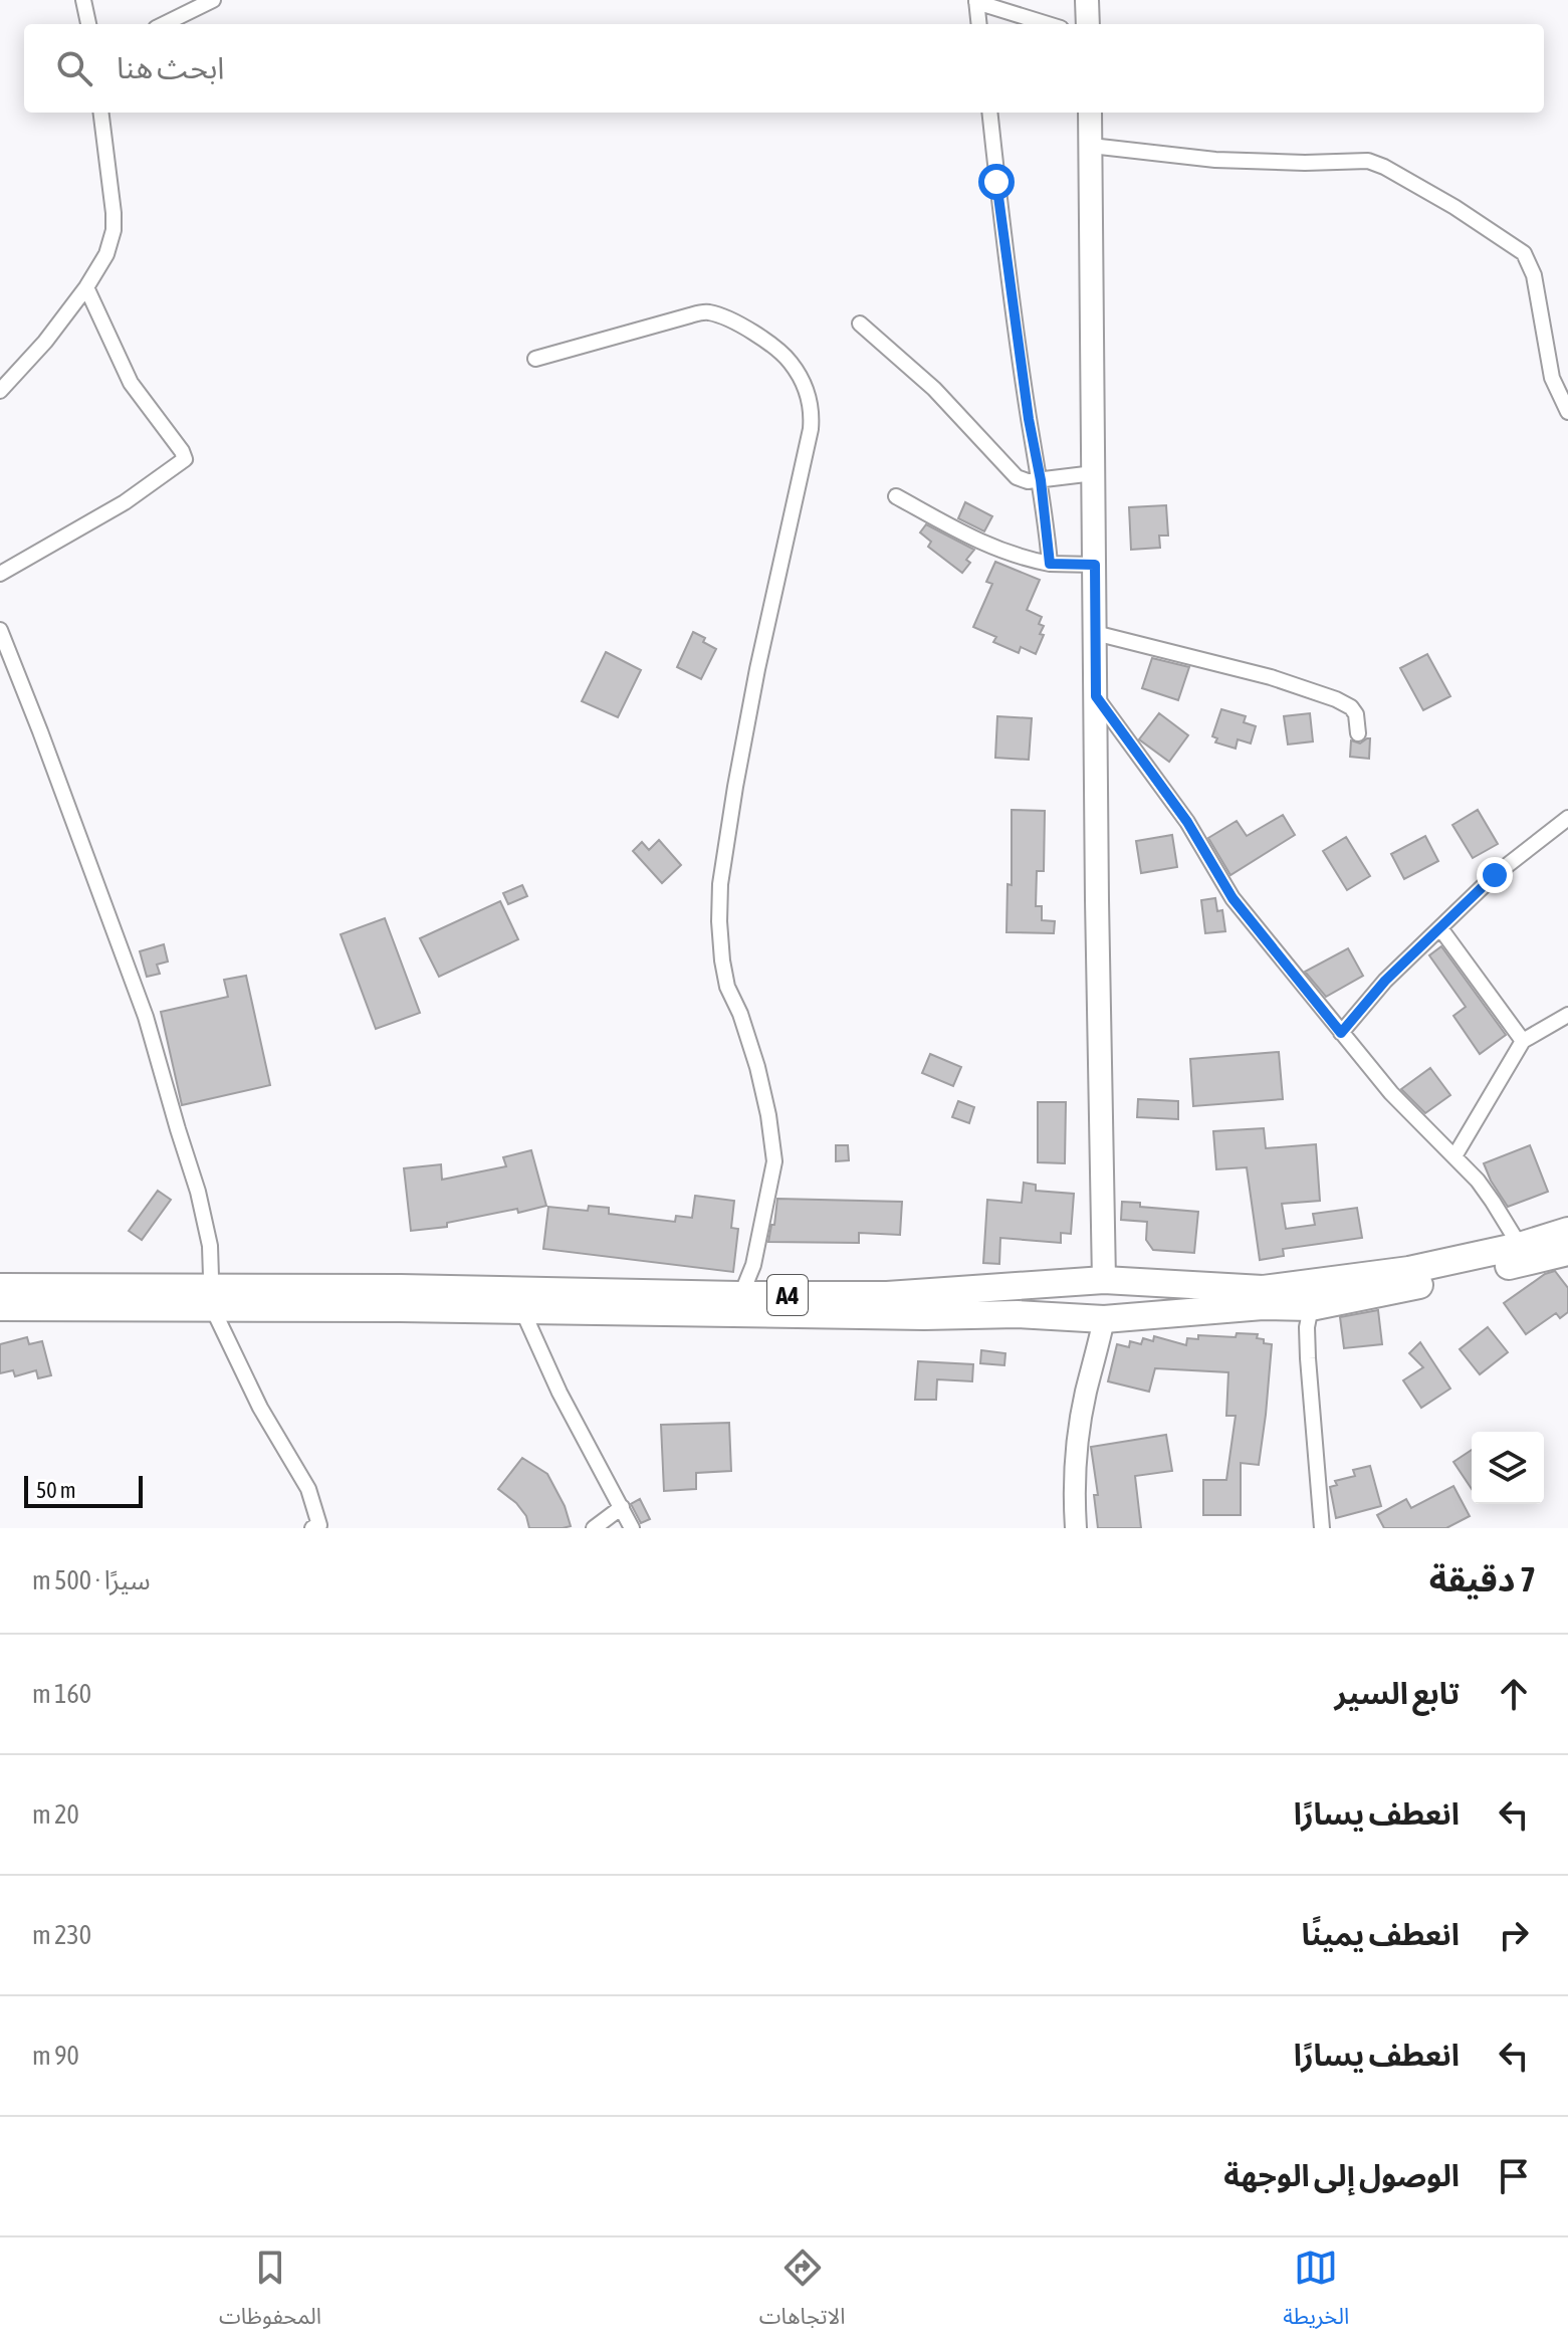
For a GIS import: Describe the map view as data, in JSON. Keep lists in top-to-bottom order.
{
  "streets": {
    "highway": ["A4"]
  },
  "scale_bar": "50 m",
  "page": {
    "search": "ابحث هنا",
    "scale": "50 m",
    "heading": ["7 دقيقة", "سيرًا · 500 m"],
    "list": [
      ["تابع السير", "160 m"],
      ["انعطف يسارًا", "20 m"],
      ["انعطف يمينًا", "230 m"],
      ["انعطف يسارًا", "90 m"],
      "الوصول إلى الوجهة"
    ],
    "nav": ["الخريطة", "الاتجاهات", "المحفوظات"]
  }
}
